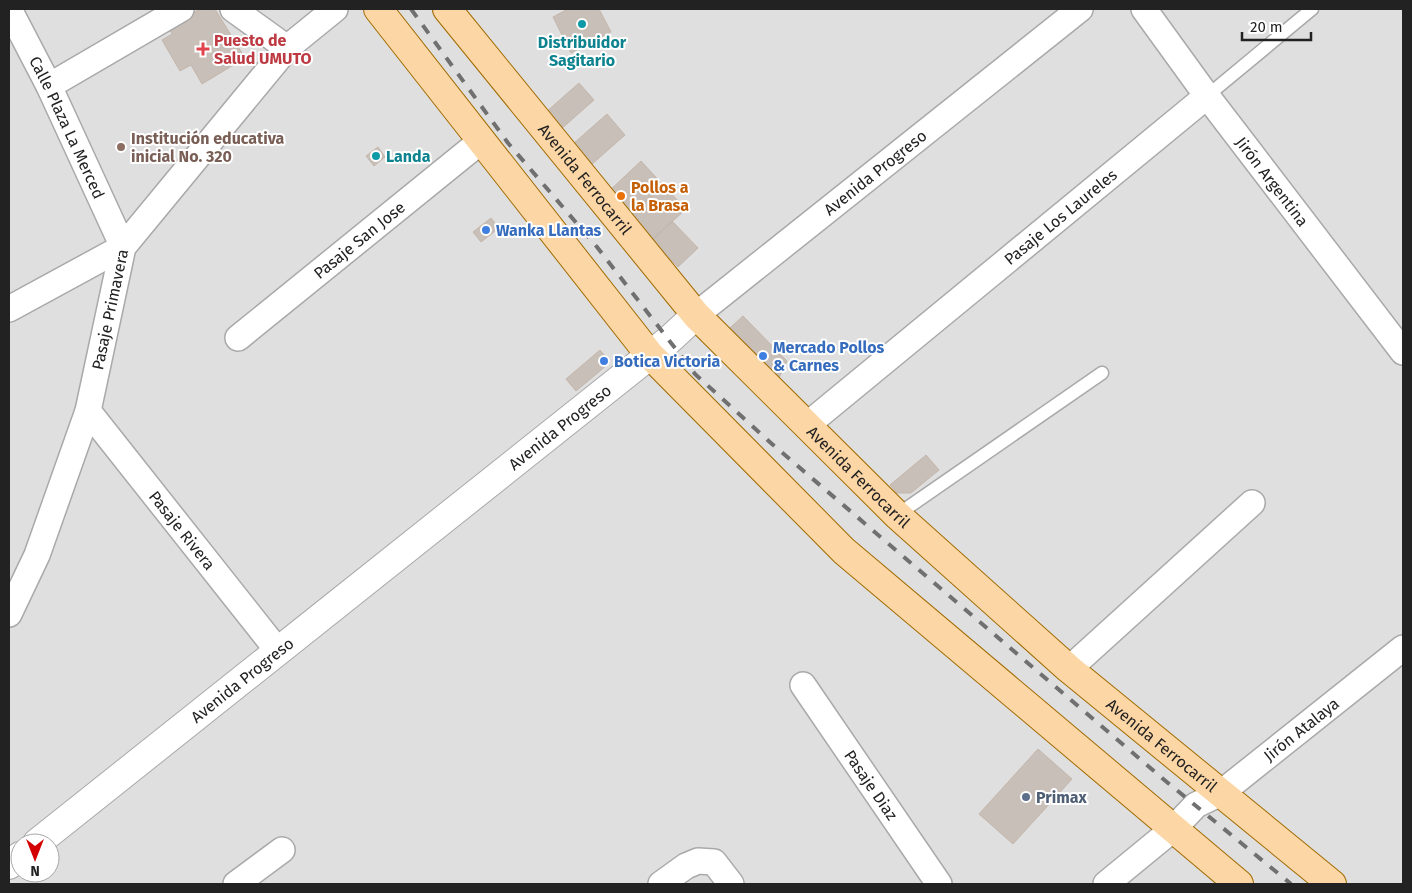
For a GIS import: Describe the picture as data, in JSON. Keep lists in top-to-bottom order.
{
  "streets": {
    "main road": ["Avenida Ferrocarril"],
    "street": [
      "Calle Plaza La Merced",
      "Avenida Progreso",
      "Jirón Argentina",
      "Pasaje Los Laureles",
      "Pasaje San Jose",
      "Pasaje Primavera",
      "Pasaje Rivera",
      "Jirón Atalaya",
      "Pasaje Diaz"
    ]
  },
  "crossings": [
    ["Calle Plaza La Merced", "Pasaje Primavera"],
    ["Avenida Progreso", "Avenida Ferrocarril"],
    ["Avenida Progreso", "Pasaje Rivera"],
    ["Avenida Ferrocarril", "Pasaje Los Laureles"],
    ["Avenida Ferrocarril", "Jirón Atalaya"],
    ["Jirón Argentina", "Pasaje Los Laureles"],
    ["Pasaje Primavera", "Pasaje Rivera"]
  ],
  "places": {
    "other": [
      "Distribuidor Sagitario",
      "Institución educativa inicial No. 320",
      "Landa",
      "Pollos a la Brasa",
      "Wanka Llantas",
      "Mercado Pollos & Carnes",
      "Botica Victoria",
      "Primax"
    ],
    "health": ["Puesto de Salud UMUTO"]
  },
  "scale_bar": "20 m",
  "north": "bottom"
}
